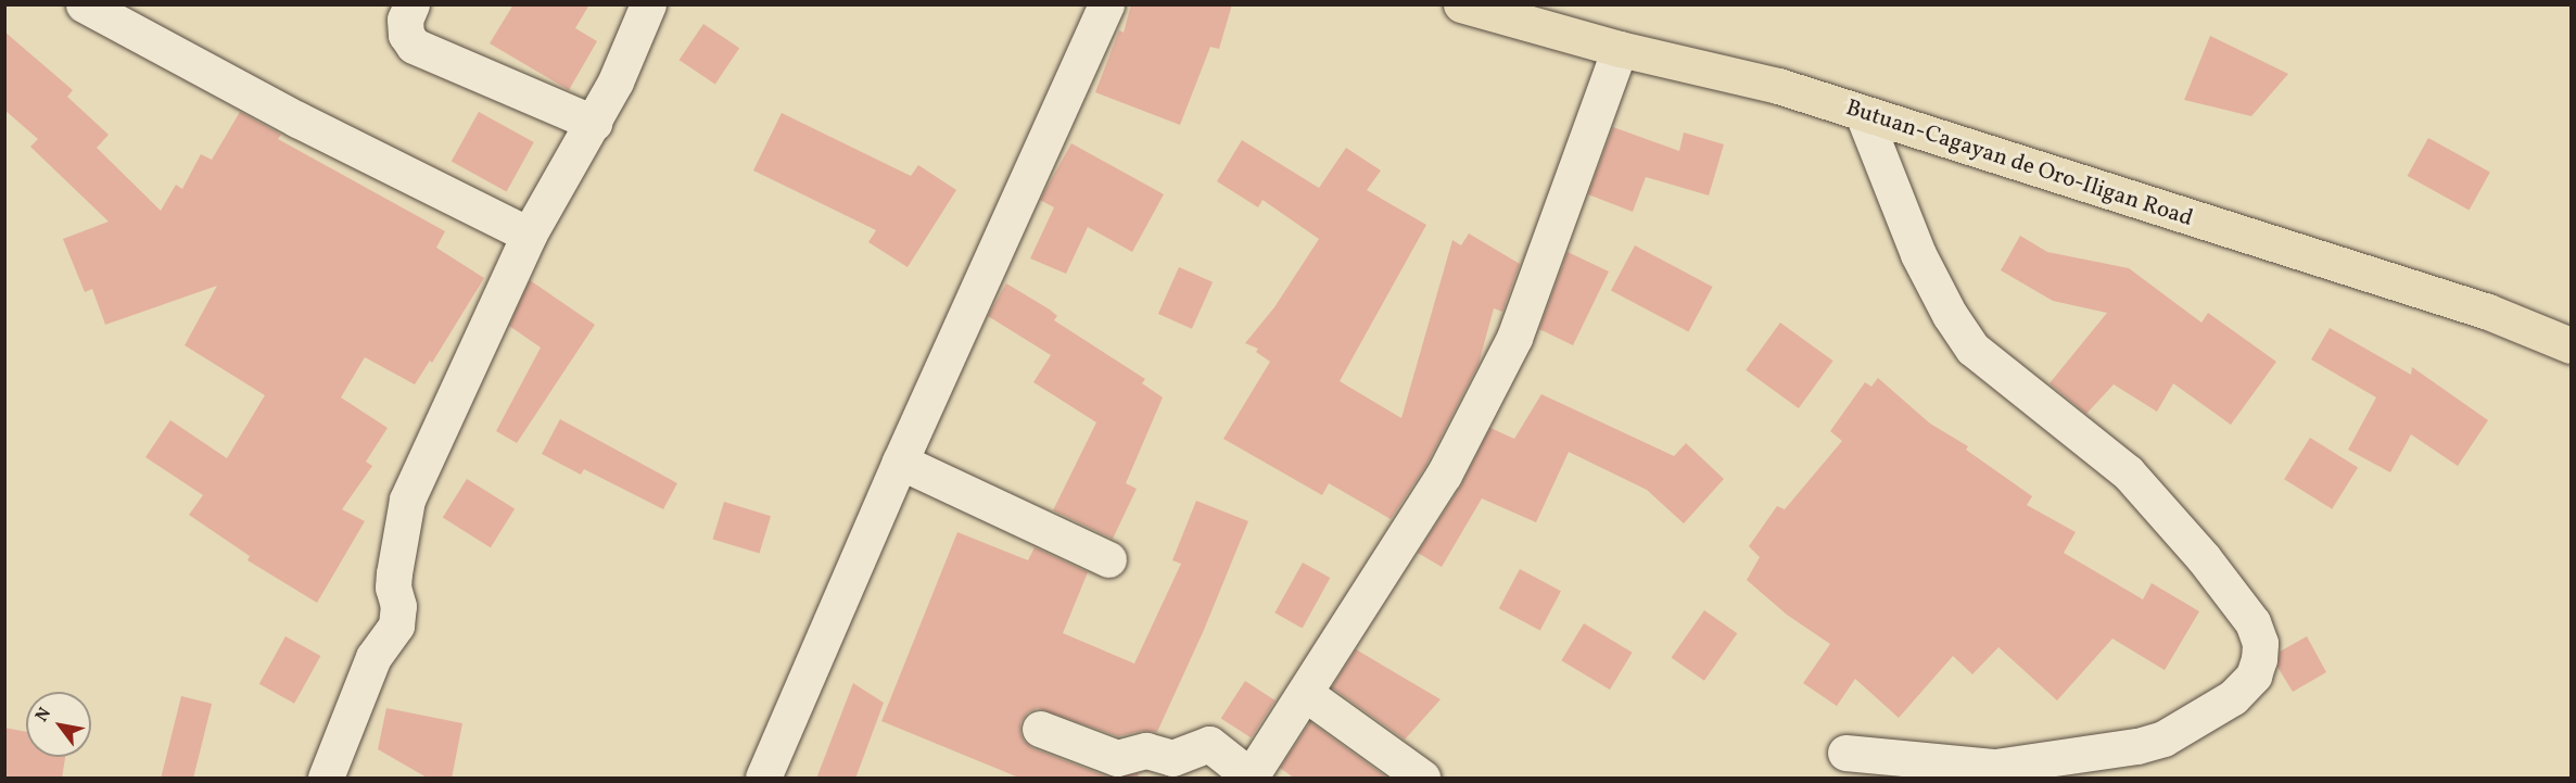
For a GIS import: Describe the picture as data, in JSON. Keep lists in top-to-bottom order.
{
  "streets": {
    "highway": ["Butuan-Cagayan de Oro-Iligan Road"]
  },
  "north": "top left"
}
